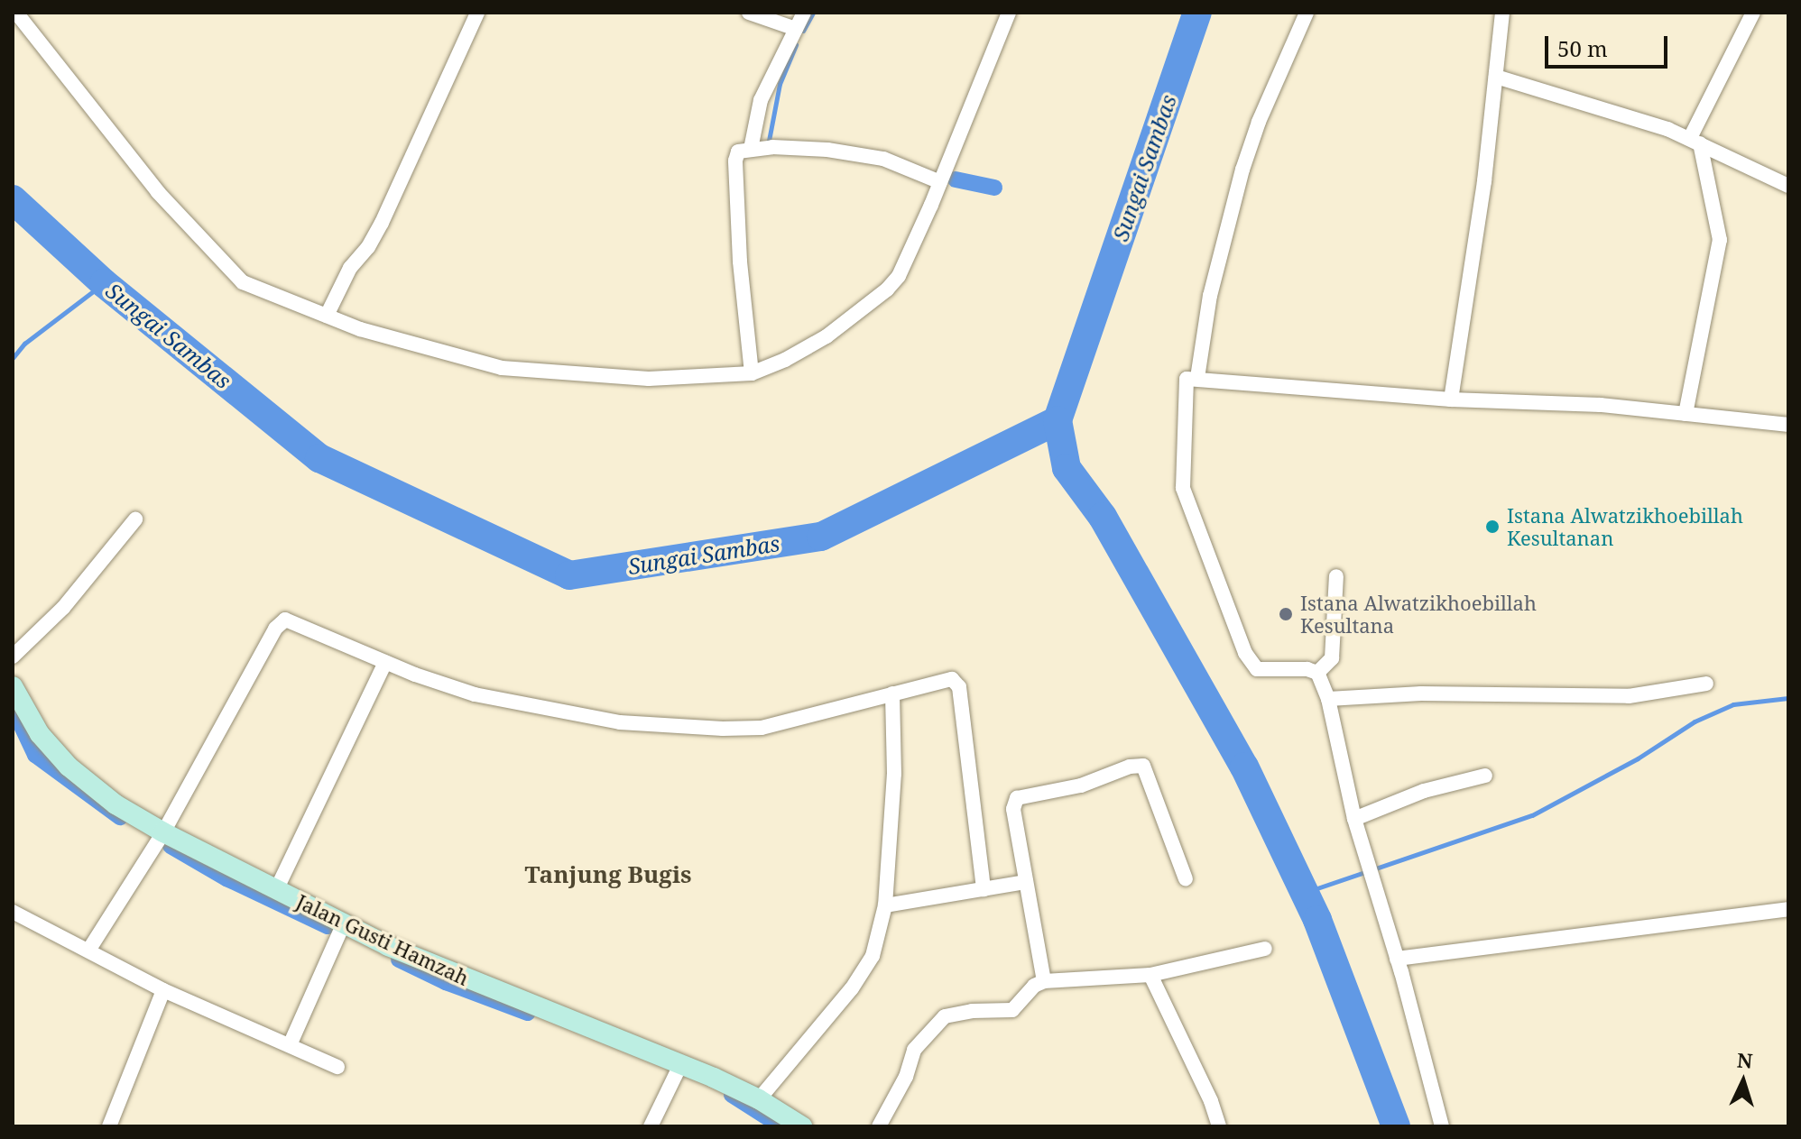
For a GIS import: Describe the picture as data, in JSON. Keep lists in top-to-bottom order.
{
  "streets": {
    "street": ["Jalan Gusti Hamzah"]
  },
  "districts": ["Tanjung Bugis"],
  "water": ["Sungai Sambas"],
  "places": ["Istana Alwatzikhoebillah Kesultanan", "Istana Alwatzikhoebillah Kesultana"],
  "scale_bar": "50 m",
  "north": "top"
}
